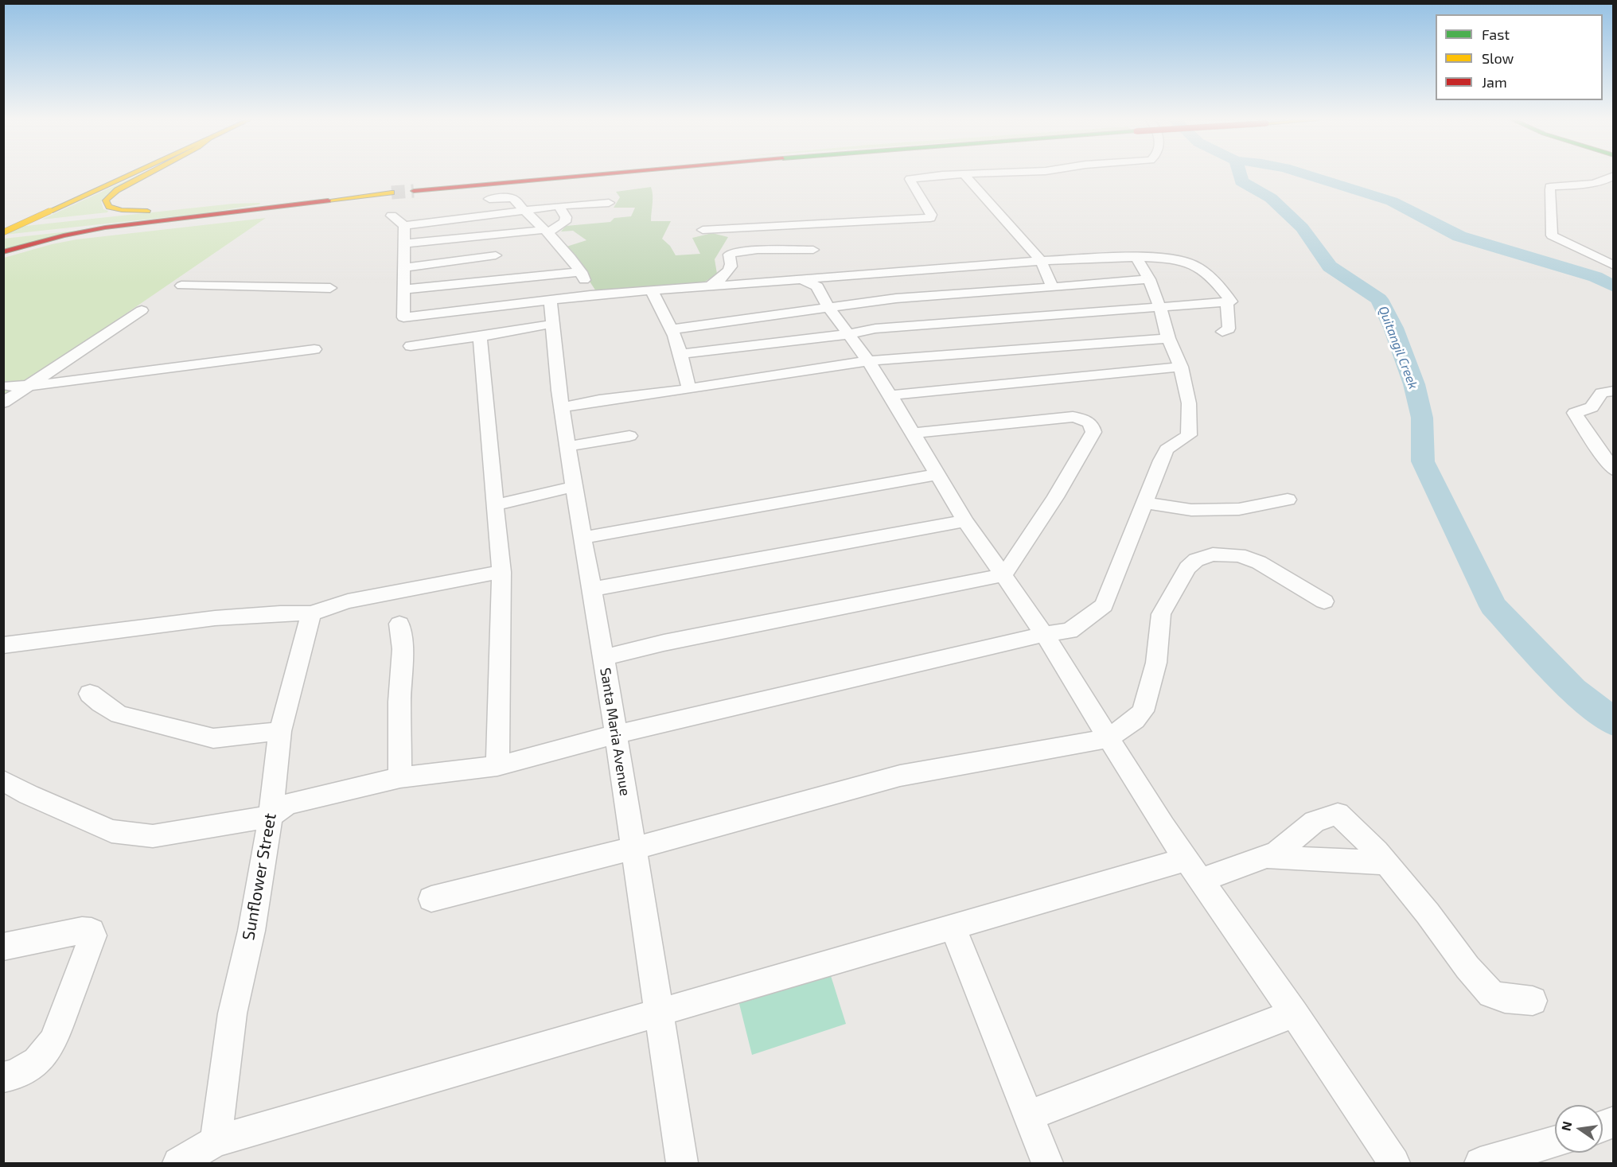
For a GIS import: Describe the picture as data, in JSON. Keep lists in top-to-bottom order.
{
  "streets": {
    "street": ["Santa Maria Avenue", "Sunflower Street"]
  },
  "water": ["Quitangil Creek"],
  "legend": ["Fast", "Slow", "Jam"],
  "north": "left"
}
